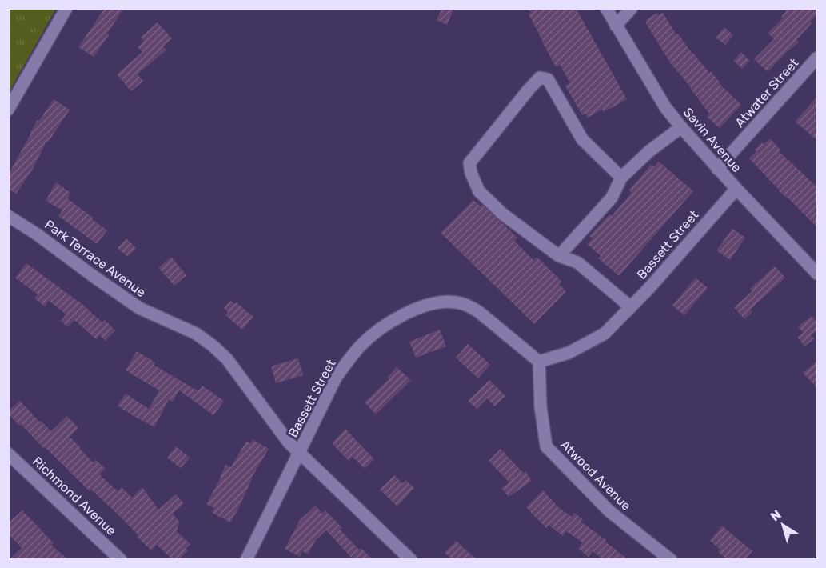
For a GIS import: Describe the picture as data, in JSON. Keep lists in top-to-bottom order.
{
  "streets": {
    "street": [
      "Atwater Street",
      "Savin Avenue",
      "Bassett Street",
      "Park Terrace Avenue",
      "Atwood Avenue",
      "Richmond Avenue"
    ]
  },
  "crossings": [
    ["Atwater Street", "Savin Avenue"],
    ["Savin Avenue", "Bassett Street"],
    ["Bassett Street", "Park Terrace Avenue"],
    ["Bassett Street", "Atwood Avenue"]
  ],
  "north": "top left"
}
